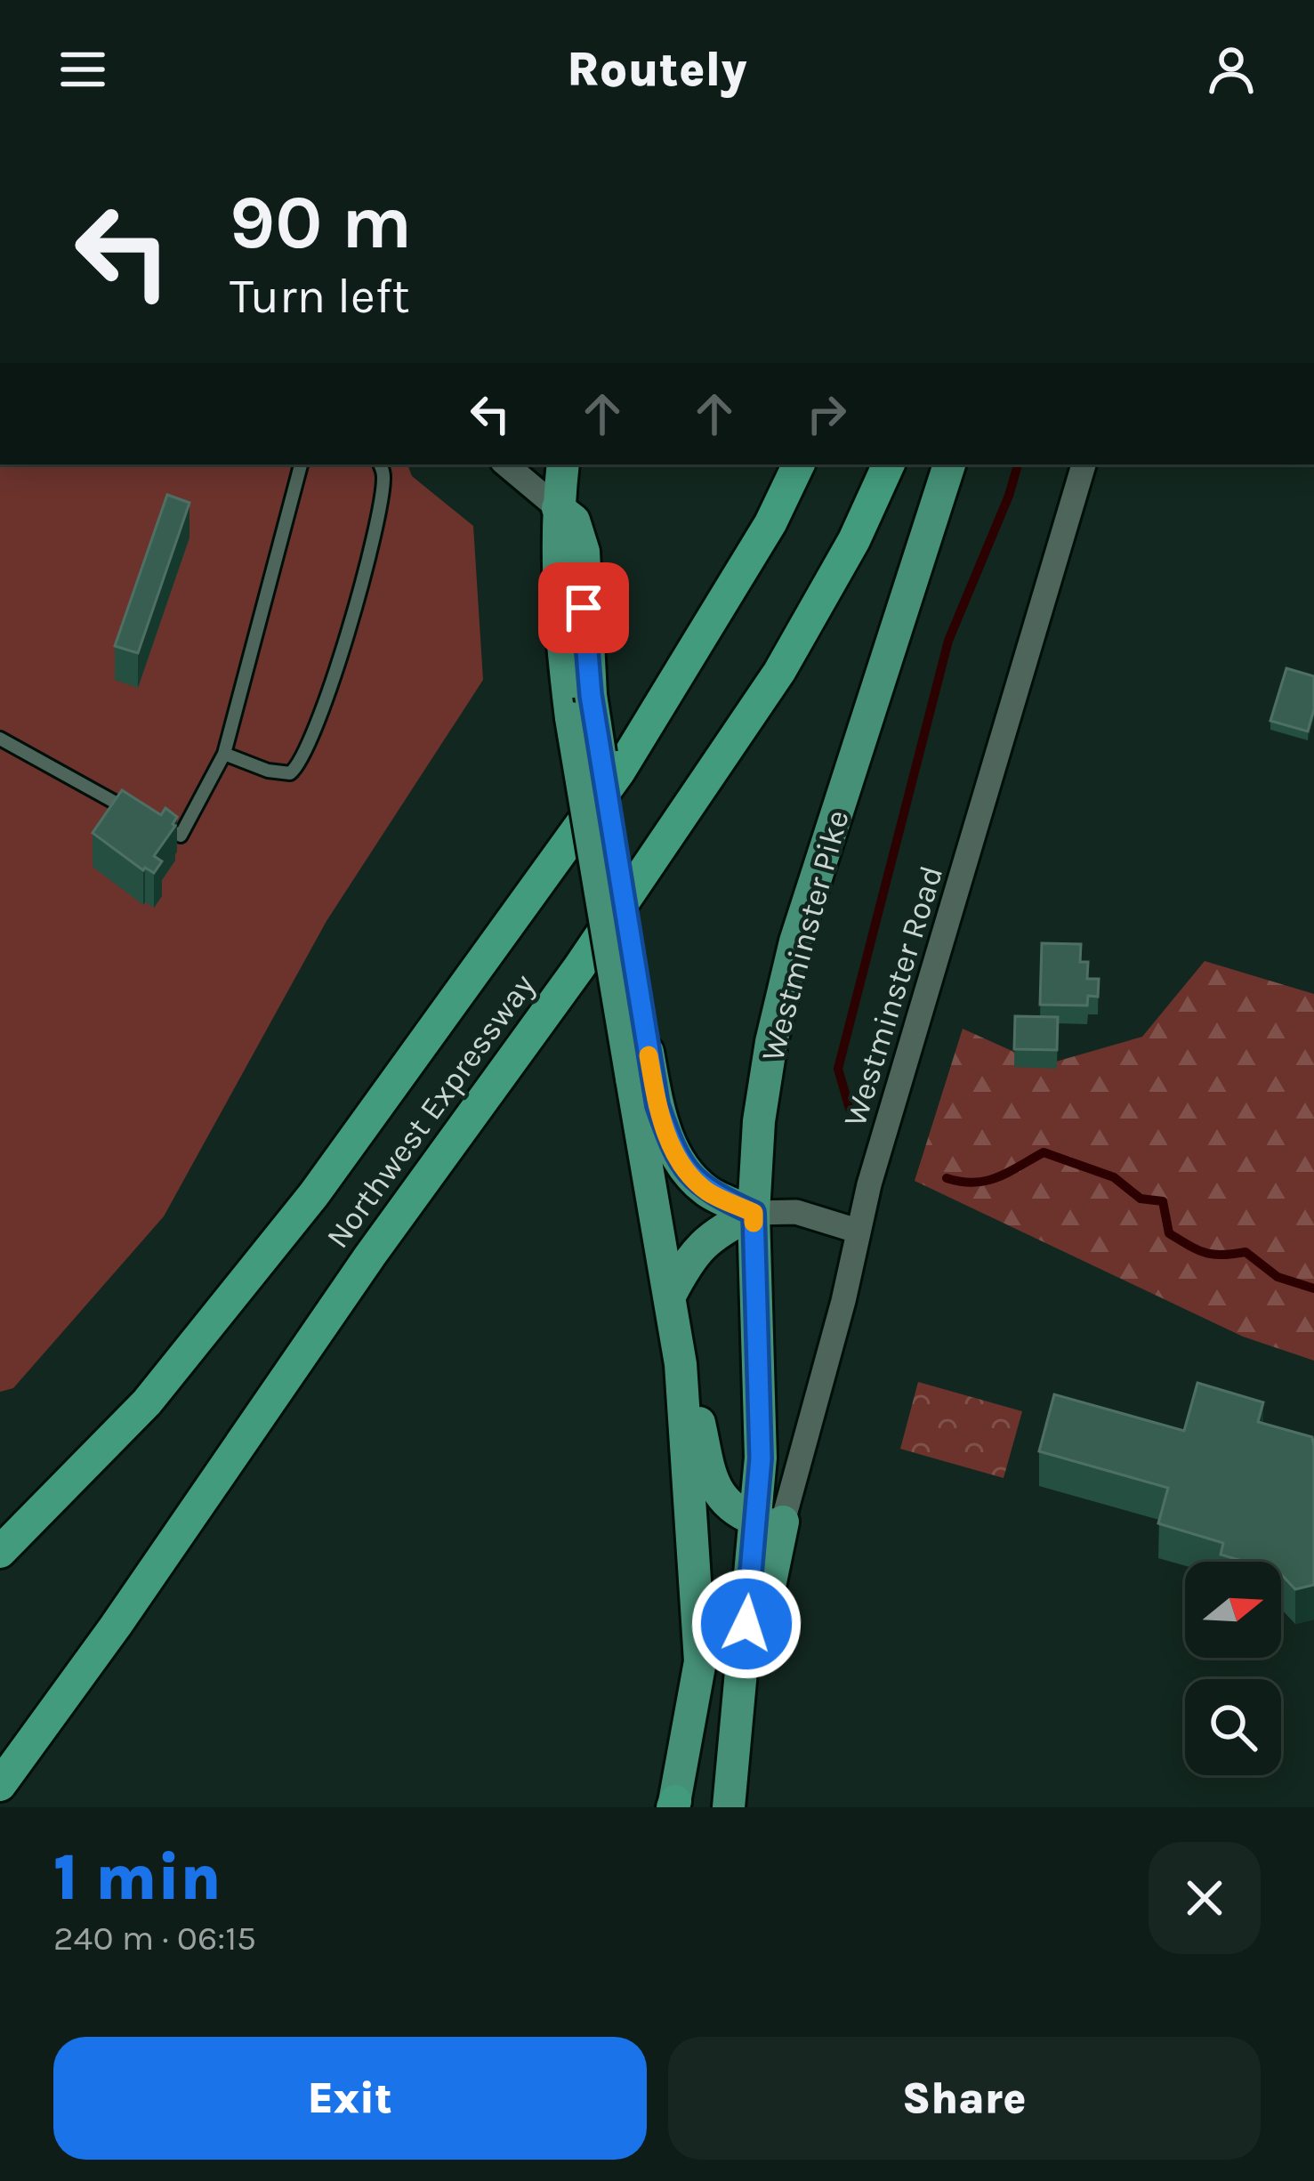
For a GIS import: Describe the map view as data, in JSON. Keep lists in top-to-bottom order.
{
  "streets": {
    "highway": ["Westminster Pike", "Northwest Expressway"],
    "street": ["Westminster Road"]
  },
  "crossings": [
    ["Westminster Pike", "Westminster Road"]
  ],
  "north": "right",
  "page": {
    "header": "Routely",
    "turn": ["90 m", "Turn left"],
    "heading": ["1 min", "240 m · 06:15"],
    "buttons": ["Exit", "Share"]
  }
}
